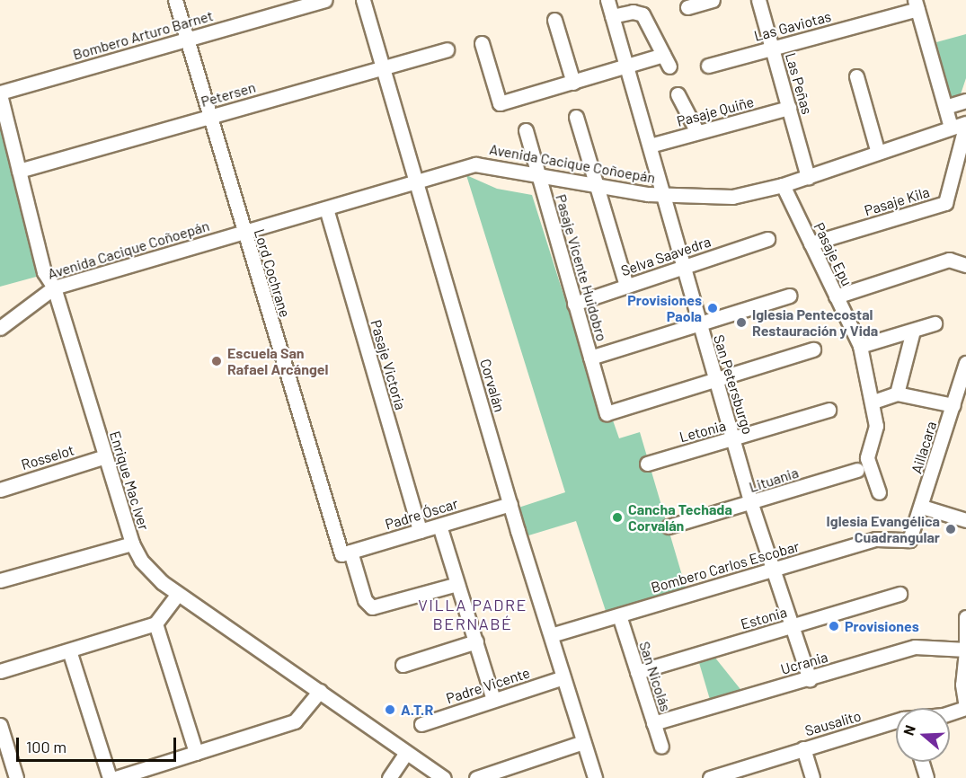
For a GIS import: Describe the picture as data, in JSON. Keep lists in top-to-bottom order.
{
  "streets": {
    "street": [
      "Las Gaviotas",
      "Bombero Arturo Barnet",
      "Las Peñas",
      "Petersen",
      "Pasaje Quiñe",
      "Avenida Cacique Coñoepán",
      "Pasaje Kila",
      "Pasaje Epu",
      "Selva Saavedra",
      "Pasaje Vicente Huidobro",
      "Lord Cochrane",
      "Pasaje Victoria",
      "San Petersburgo",
      "Corvalán",
      "Letonia",
      "Aillacara",
      "Rosselot",
      "Lituania",
      "Enrique Mac Iver",
      "Padre Óscar",
      "Bombero Carlos Escobar",
      "Estonia",
      "Ucrania",
      "San Nicolás",
      "Padre Vicente",
      "Sausalito"
    ]
  },
  "crossings": [
    ["Las Gaviotas", "Las Peñas"],
    ["Bombero Arturo Barnet", "Lord Cochrane"],
    ["Bombero Arturo Barnet", "Enrique Mac Iver"],
    ["Las Peñas", "Pasaje Quiñe"],
    ["Las Peñas", "Avenida Cacique Coñoepán"],
    ["Petersen", "Lord Cochrane"],
    ["Petersen", "Corvalán"],
    ["Petersen", "Enrique Mac Iver"],
    ["Pasaje Quiñe", "San Petersburgo"],
    ["Avenida Cacique Coñoepán", "Pasaje Kila"],
    ["Avenida Cacique Coñoepán", "Pasaje Epu"],
    ["Avenida Cacique Coñoepán", "Pasaje Vicente Huidobro"],
    ["Avenida Cacique Coñoepán", "Lord Cochrane"],
    ["Avenida Cacique Coñoepán", "Pasaje Victoria"],
    ["Avenida Cacique Coñoepán", "San Petersburgo"],
    ["Avenida Cacique Coñoepán", "Corvalán"],
    ["Avenida Cacique Coñoepán", "Enrique Mac Iver"],
    ["Pasaje Kila", "Pasaje Epu"],
    ["Selva Saavedra", "Pasaje Vicente Huidobro"],
    ["Selva Saavedra", "San Petersburgo"],
    ["Pasaje Vicente Huidobro", "San Petersburgo"],
    ["Lord Cochrane", "Padre Óscar"],
    ["Pasaje Victoria", "Padre Óscar"],
    ["San Petersburgo", "Letonia"],
    ["San Petersburgo", "Lituania"],
    ["San Petersburgo", "Bombero Carlos Escobar"],
    ["San Petersburgo", "Estonia"],
    ["San Petersburgo", "Ucrania"],
    ["Corvalán", "Padre Óscar"],
    ["Corvalán", "Bombero Carlos Escobar"],
    ["Corvalán", "Padre Vicente"],
    ["Aillacara", "Bombero Carlos Escobar"],
    ["Rosselot", "Enrique Mac Iver"],
    ["Bombero Carlos Escobar", "San Nicolás"],
    ["Estonia", "San Nicolás"],
    ["Ucrania", "San Nicolás"]
  ],
  "districts": ["VILLA PADRE BERNABÉ"],
  "places": [
    "Provisiones Paola",
    "Iglesia Pentecostal Restauración y Vida",
    "Escuela San Rafael Arcángel",
    "Cancha Techada Corvalán",
    "Iglesia Evangélica Cuadrangular",
    "Provisiones",
    "A.T.R"
  ],
  "scale_bar": "100 m",
  "north": "left"
}
